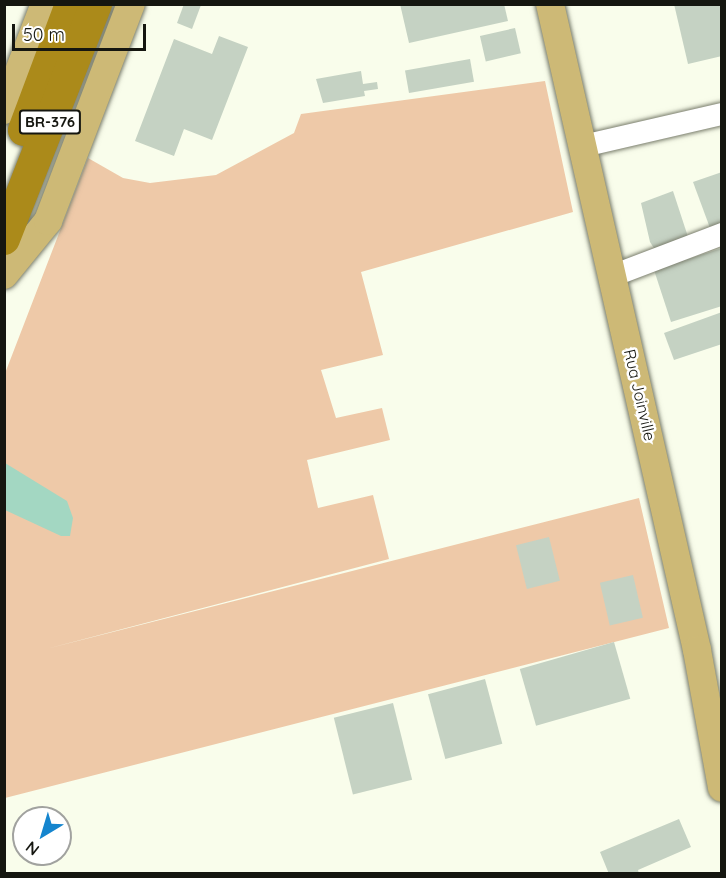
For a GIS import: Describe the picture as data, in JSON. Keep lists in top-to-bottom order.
{
  "streets": {
    "highway": ["BR-376"],
    "main road": ["Rua Joinville"]
  },
  "scale_bar": "50 m",
  "north": "bottom left"
}
